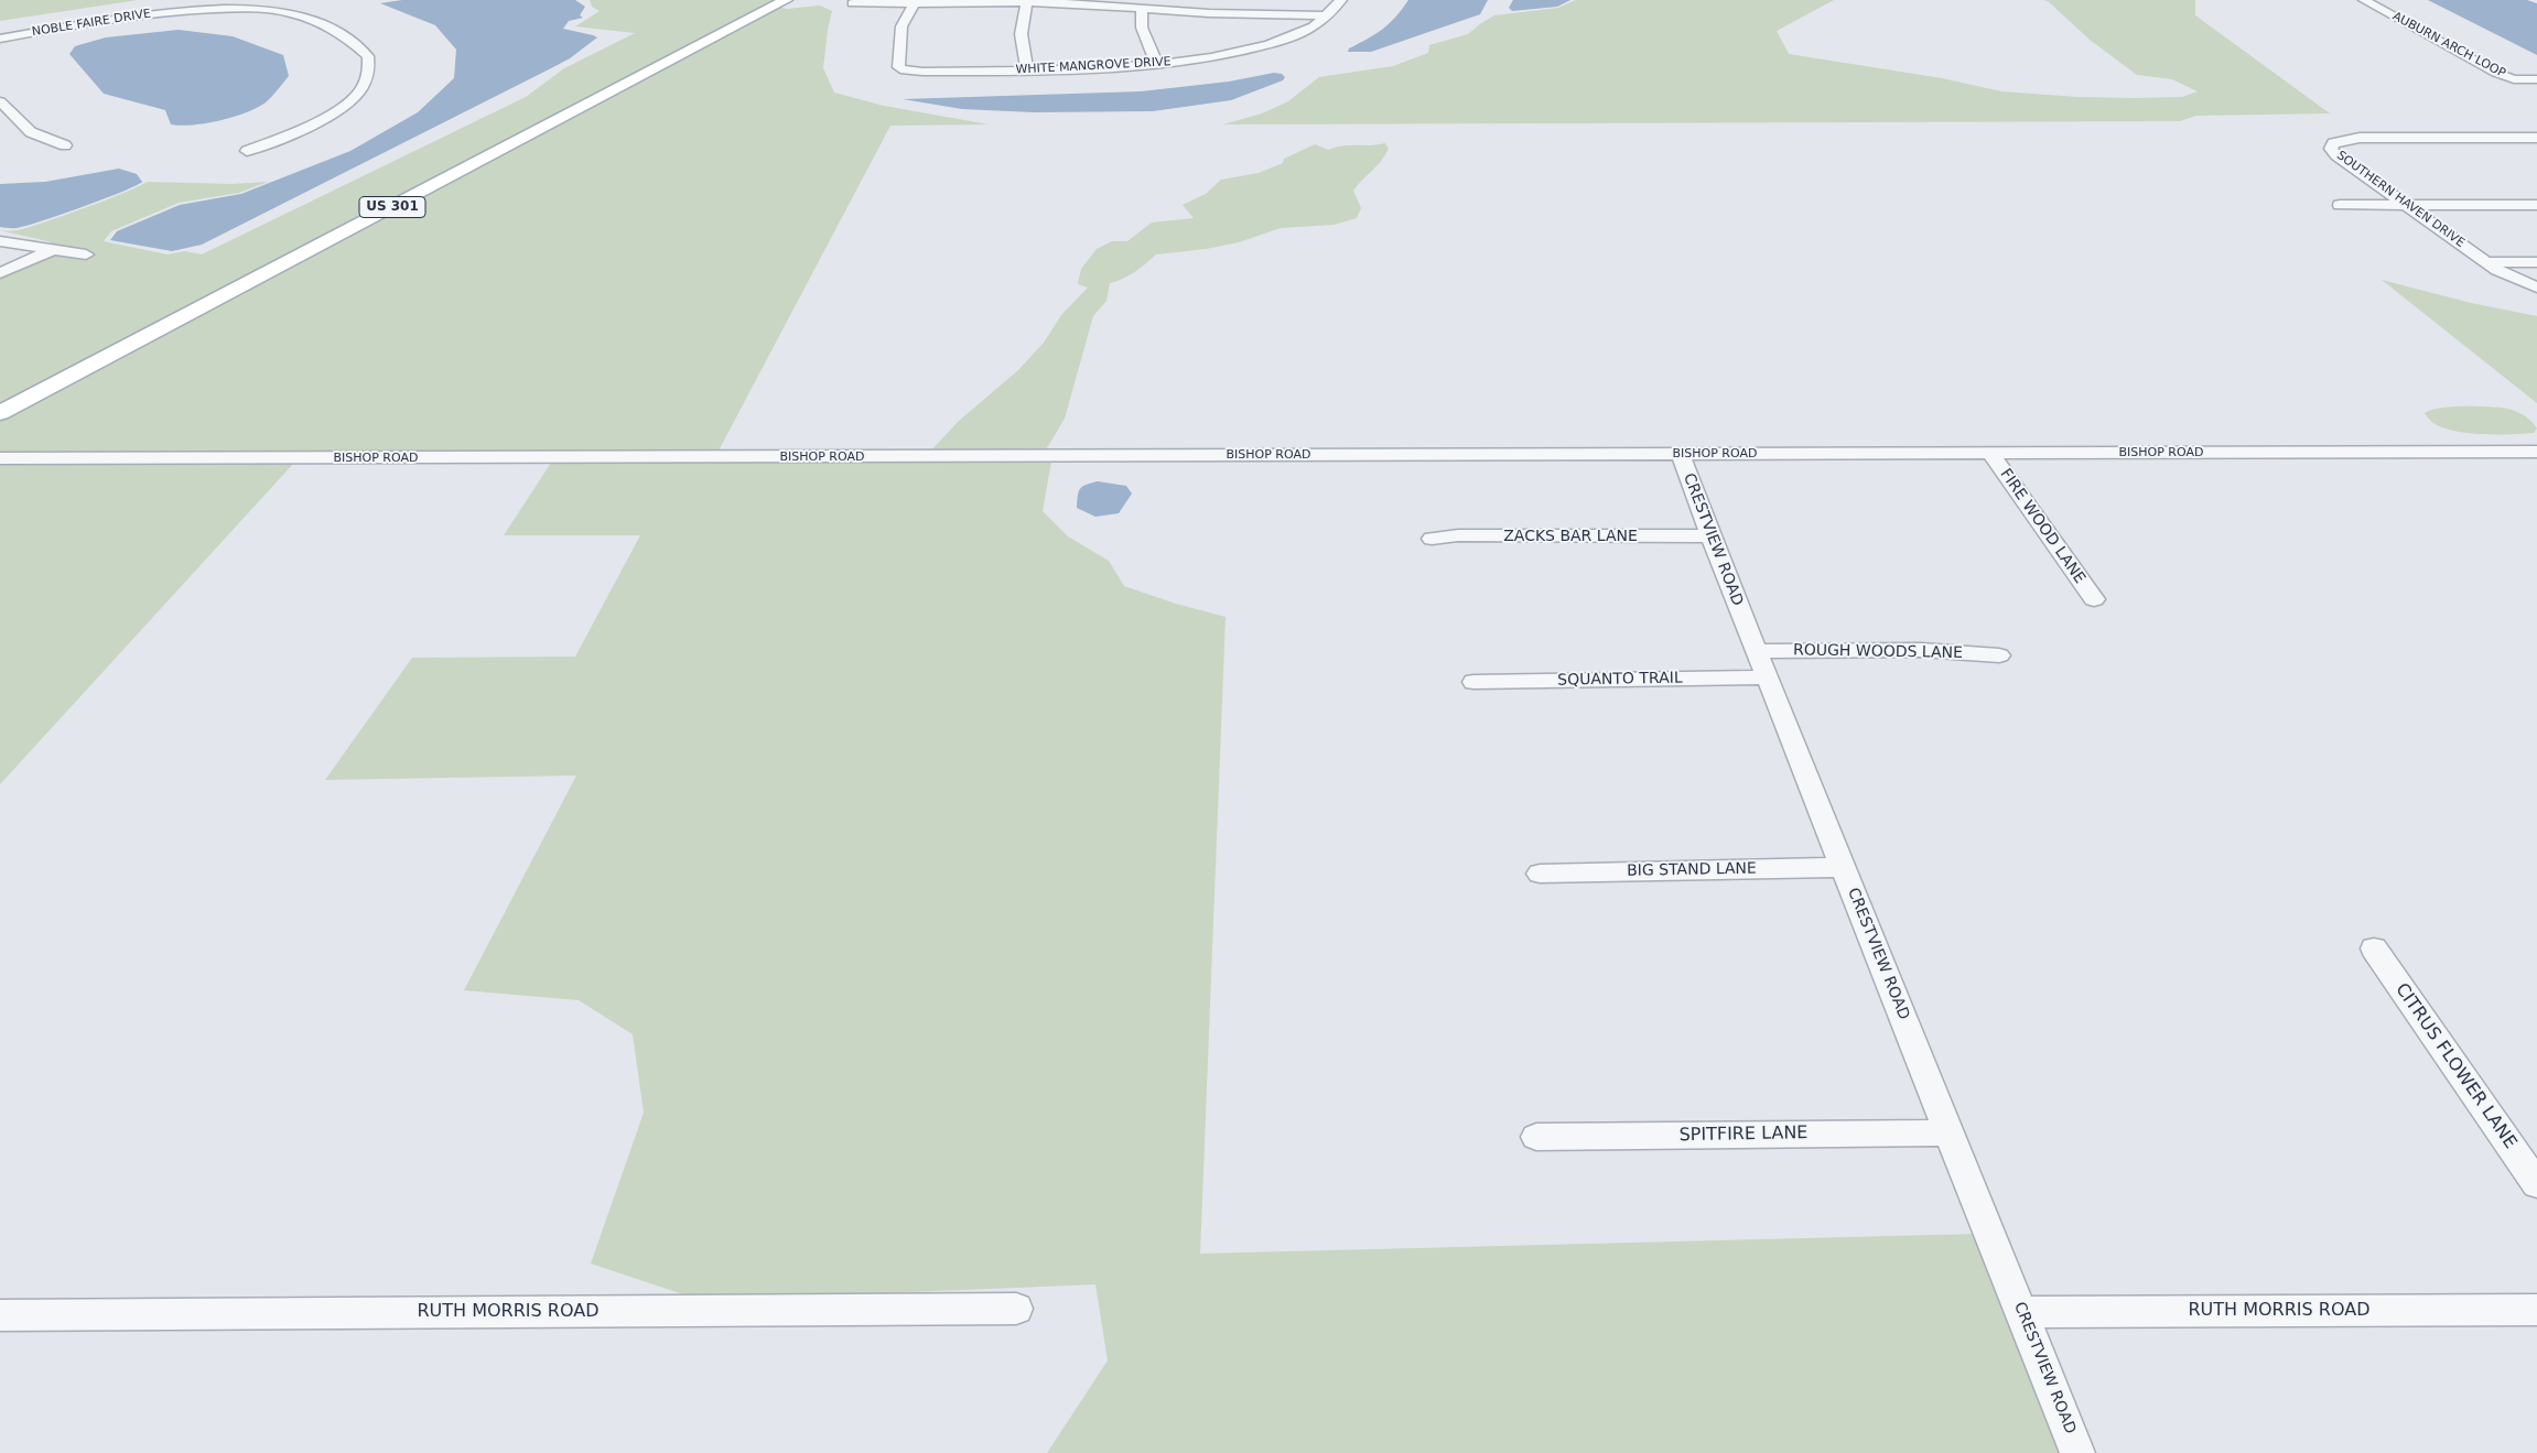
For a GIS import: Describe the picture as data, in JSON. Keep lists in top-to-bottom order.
{
  "streets": {
    "main road": ["US 301"],
    "street": [
      "NOBLE FAIRE DRIVE",
      "AUBURN ARCH LOOP",
      "WHITE MANGROVE DRIVE",
      "SOUTHERN HAVEN DRIVE",
      "BISHOP ROAD",
      "FIRE WOOD LANE",
      "ZACKS BAR LANE",
      "CRESTVIEW ROAD",
      "ROUGH WOODS LANE",
      "SQUANTO TRAIL",
      "BIG STAND LANE",
      "CITRUS FLOWER LANE",
      "SPITFIRE LANE",
      "RUTH MORRIS ROAD"
    ]
  },
  "crossings": [
    ["BISHOP ROAD", "FIRE WOOD LANE"],
    ["BISHOP ROAD", "CRESTVIEW ROAD"],
    ["ZACKS BAR LANE", "CRESTVIEW ROAD"],
    ["CRESTVIEW ROAD", "ROUGH WOODS LANE"],
    ["CRESTVIEW ROAD", "SQUANTO TRAIL"],
    ["CRESTVIEW ROAD", "BIG STAND LANE"],
    ["CRESTVIEW ROAD", "SPITFIRE LANE"],
    ["CRESTVIEW ROAD", "RUTH MORRIS ROAD"]
  ]
}
